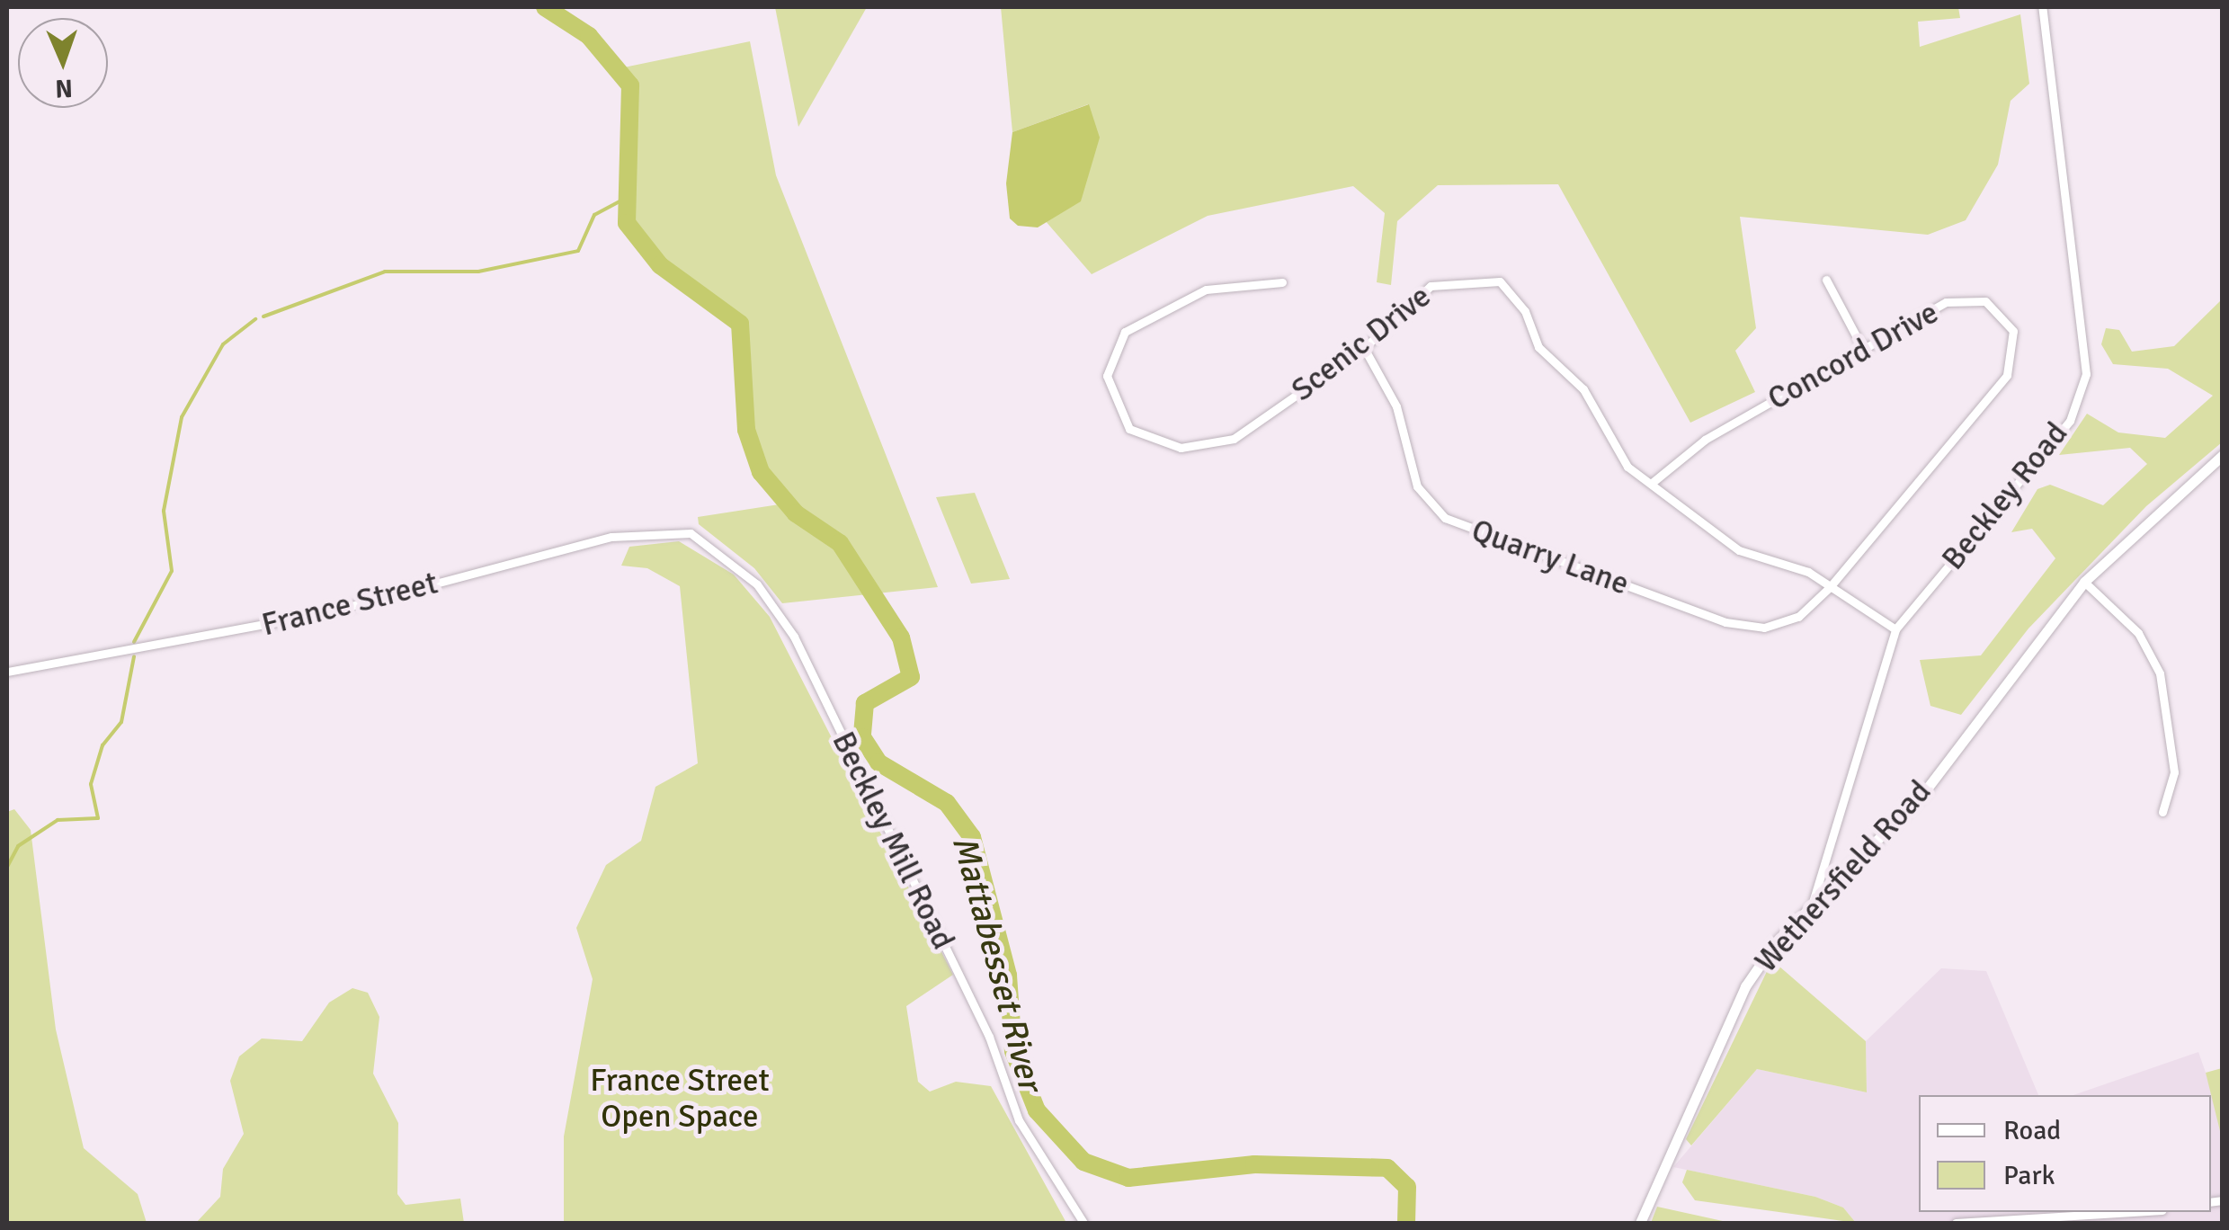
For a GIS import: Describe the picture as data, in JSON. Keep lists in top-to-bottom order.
{
  "streets": {
    "street": [
      "Scenic Drive",
      "Concord Drive",
      "Beckley Road",
      "Quarry Lane",
      "France Street",
      "Beckley Mill Road",
      "Wethersfield Road"
    ]
  },
  "crossings": [
    ["Scenic Drive", "Concord Drive"],
    ["Scenic Drive", "Beckley Road"],
    ["Scenic Drive", "Quarry Lane"],
    ["Concord Drive", "Quarry Lane"],
    ["Beckley Road", "Wethersfield Road"],
    ["France Street", "Beckley Mill Road"]
  ],
  "water": ["Mattabesset River"],
  "parks": ["France Street Open Space"],
  "legend": ["Road", "Park"],
  "north": "bottom"
}
